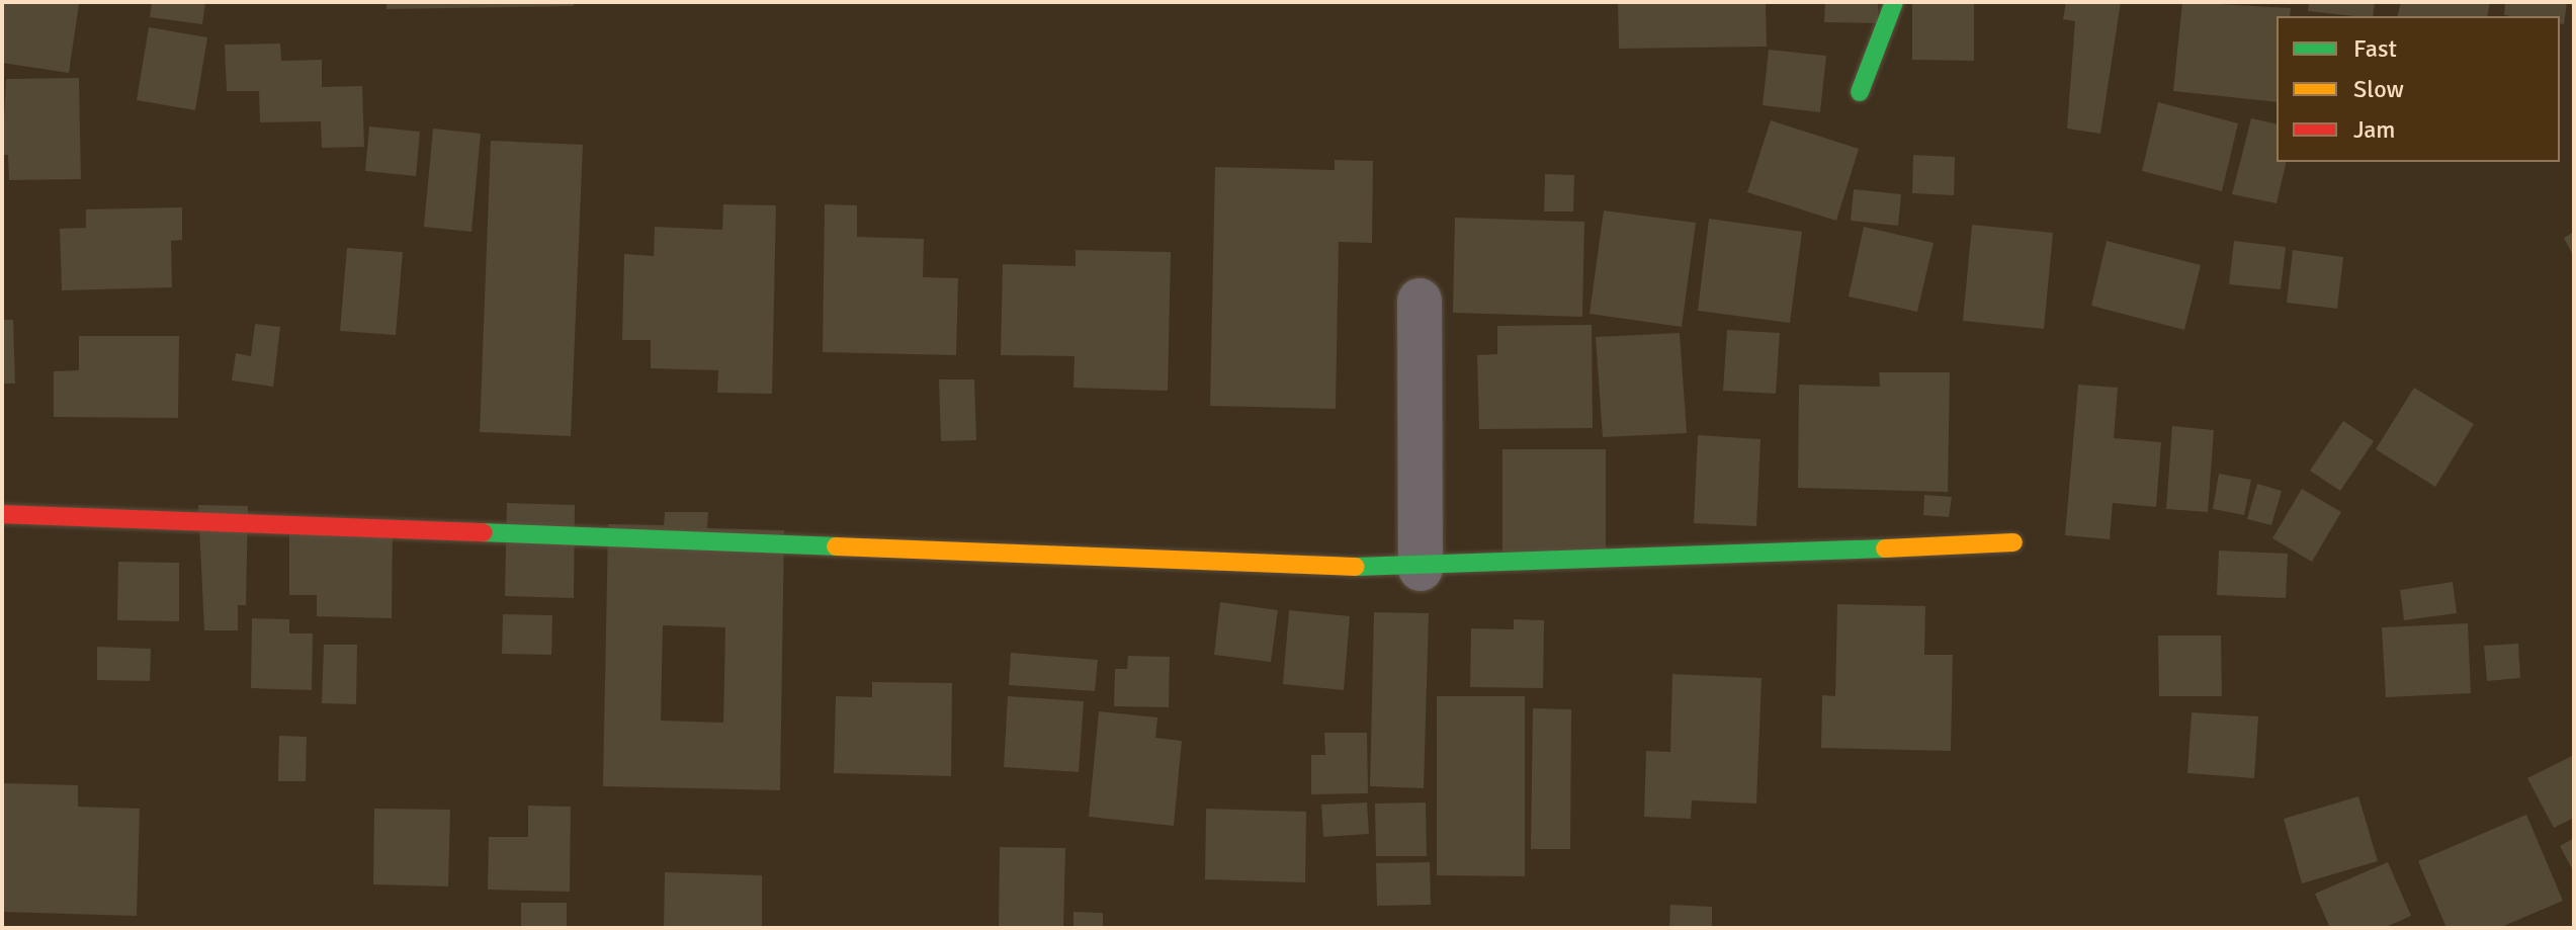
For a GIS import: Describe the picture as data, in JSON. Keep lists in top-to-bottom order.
{
  "legend": ["Fast", "Slow", "Jam"]
}
